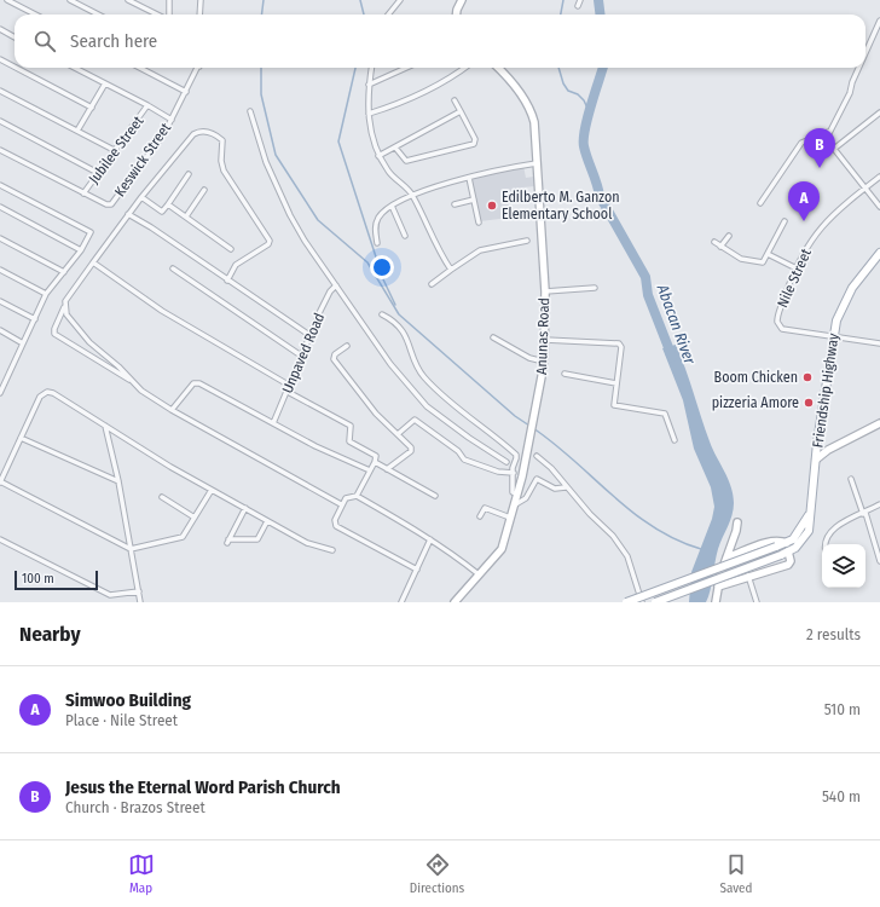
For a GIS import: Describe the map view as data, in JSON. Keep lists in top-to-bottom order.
{
  "streets": {
    "main road": ["Friendship Highway"],
    "street": [
      "Jubilee Street",
      "Keswick Street",
      "Nile Street",
      "Anunas Road",
      "Unpaved Road"
    ]
  },
  "crossings": [
    ["Jubilee Street", "Keswick Street"],
    ["Nile Street", "Friendship Highway"]
  ],
  "water": ["Abacan River"],
  "places": ["Edilberto M. Ganzon Elementary School", "Boom Chicken", "pizzeria Amore"],
  "scale_bar": "100 m",
  "page": {
    "search": "Search here",
    "pins": ["B", "A"],
    "scale": "100 m",
    "heading": ["Nearby", "2 results"],
    "list": [
      {
        "mark": "A",
        "name": "Simwoo Building",
        "note": "Place · Nile Street",
        "value": "510 m"
      },
      {
        "mark": "B",
        "name": "Jesus the Eternal Word Parish Church",
        "note": "Church · Brazos Street",
        "value": "540 m"
      }
    ],
    "nav": ["Map", "Directions", "Saved"]
  }
}
